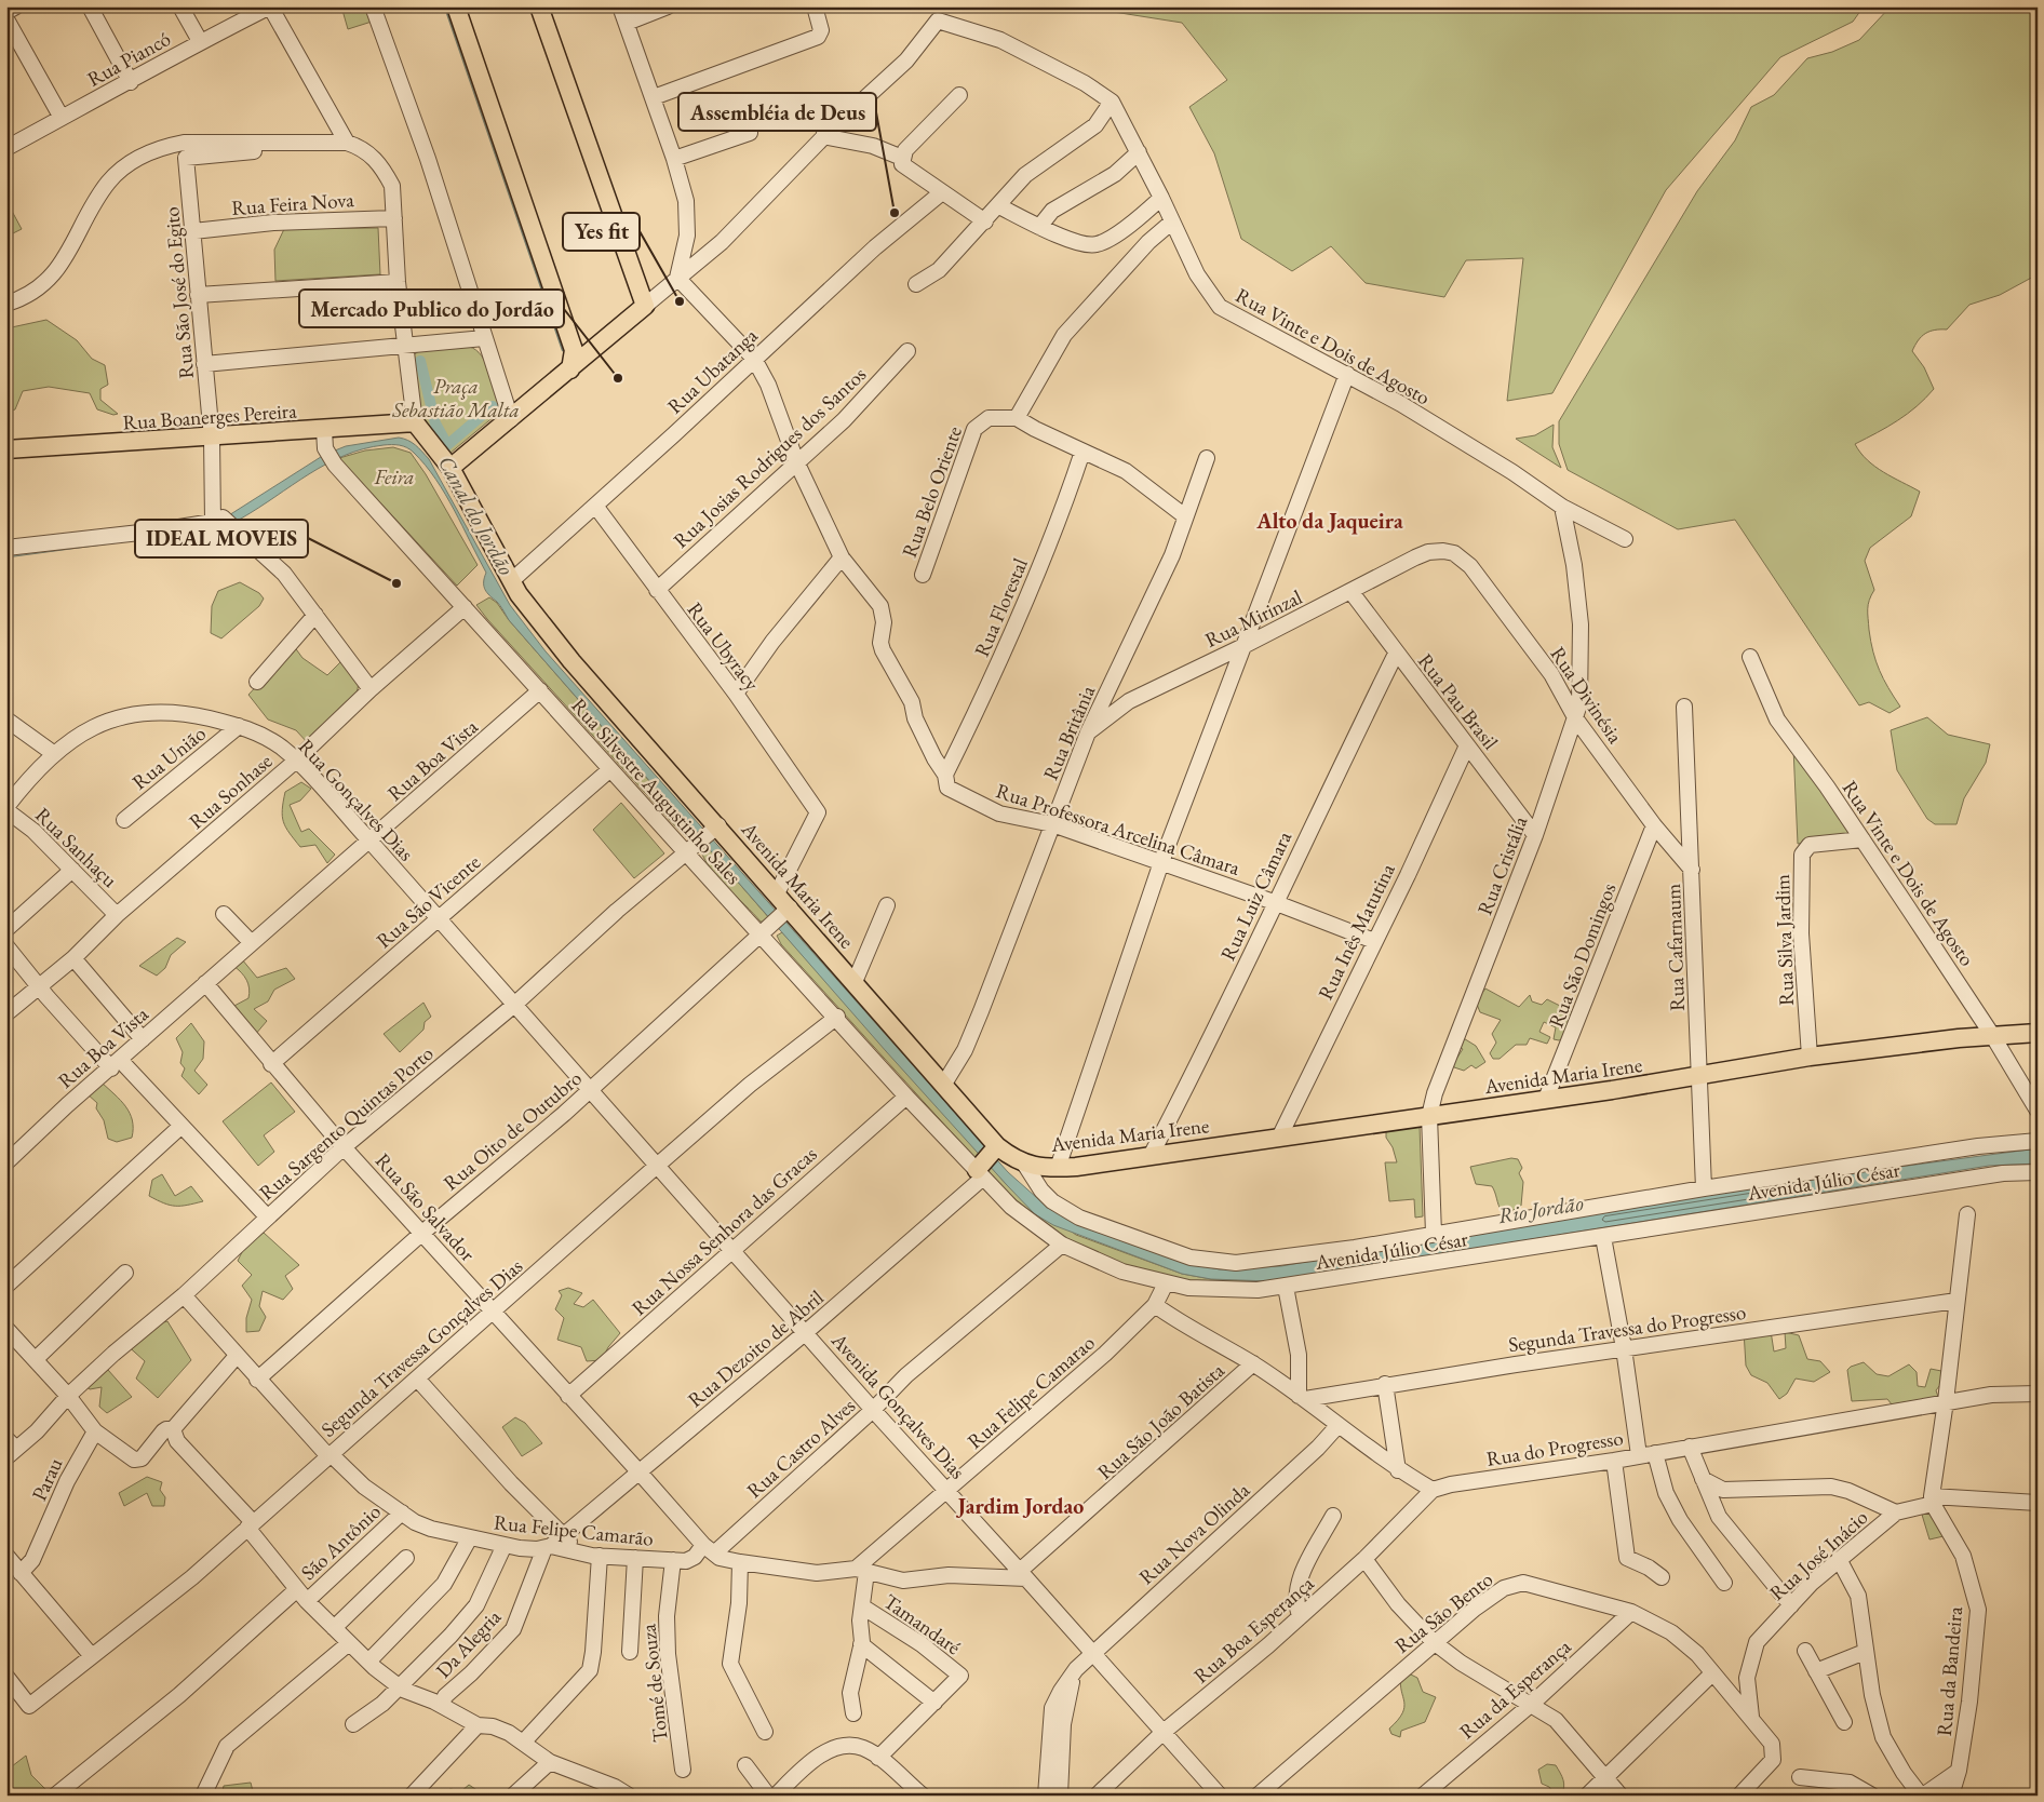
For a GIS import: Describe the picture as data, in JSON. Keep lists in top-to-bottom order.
{
  "streets": {
    "main road": ["Rua Boanerges Pereira", "Avenida Maria Irene"],
    "street": [
      "Rua Piancó",
      "Rua Feira Nova",
      "Rua São José do Egito",
      "Rua Vinte e Dois de Agosto",
      "Rua Ubatanga",
      "Rua Josias Rodrigues dos Santos",
      "Rua Belo Oriente",
      "Rua Florestal",
      "Rua Mirinzal",
      "Rua Ubyracy",
      "Rua Divinésia",
      "Rua Pau Brasil",
      "Rua Britânia",
      "Rua União",
      "Rua Boa Vista",
      "Rua Sonhase",
      "Rua Silvestre Augustinho Sales",
      "Rua Gonçalves Dias",
      "Rua Professora Arcelina Câmara",
      "Rua Sanhaçu",
      "Rua Cristália",
      "Rua Luiz Câmara",
      "Rua São Vicente",
      "Rua Inês Matutina",
      "Rua Silva Jardim",
      "Rua Cafarnaum",
      "Rua São Domingos",
      "Rua Sargento Quintas Porto",
      "Rua Oito de Outubro",
      "Avenida Júlio César",
      "Rua São Salvador",
      "Rua Nossa Senhora das Gracas",
      "Segunda Travessa do Progresso",
      "Segunda Travessa Gonçalves Dias",
      "Rua Dezoito de Abril",
      "Rua Felipe Camarao",
      "Avenida Gonçalves Dias",
      "Rua São João Batista",
      "Rua Castro Alves",
      "Rua do Progresso",
      "Parau",
      "Rua Felipe Camarão",
      "Rua Nova Olinda",
      "São Antônio",
      "Rua José Inácio",
      "Rua São Bento",
      "Tamandaré",
      "Rua Boa Esperança",
      "Da Alegria",
      "Rua da Bandeira",
      "Tomé de Souza",
      "Rua da Esperança"
    ]
  },
  "crossings": [
    ["Rua Feira Nova", "Rua São José do Egito"],
    ["Rua São José do Egito", "Rua Boanerges Pereira"],
    ["Rua Vinte e Dois de Agosto", "Rua Cristália"],
    ["Rua Vinte e Dois de Agosto", "Avenida Maria Irene"],
    ["Rua Vinte e Dois de Agosto", "Rua Silva Jardim"],
    ["Rua Ubatanga", "Rua Ubyracy"],
    ["Rua Ubatanga", "Rua Professora Arcelina Câmara"],
    ["Rua Ubatanga", "Avenida Maria Irene"],
    ["Rua Boanerges Pereira", "Rua Silvestre Augustinho Sales"],
    ["Rua Boanerges Pereira", "Avenida Maria Irene"],
    ["Rua Josias Rodrigues dos Santos", "Rua Ubyracy"],
    ["Rua Josias Rodrigues dos Santos", "Rua Professora Arcelina Câmara"],
    ["Rua Florestal", "Rua Professora Arcelina Câmara"],
    ["Rua Mirinzal", "Rua Divinésia"],
    ["Rua Mirinzal", "Rua Pau Brasil"],
    ["Rua Mirinzal", "Rua Britânia"],
    ["Rua Ubyracy", "Avenida Maria Irene"],
    ["Rua Divinésia", "Rua Cristália"],
    ["Rua Divinésia", "Rua Cafarnaum"],
    ["Rua Divinésia", "Rua São Domingos"],
    ["Rua Pau Brasil", "Rua Cristália"],
    ["Rua Pau Brasil", "Rua Luiz Câmara"],
    ["Rua Pau Brasil", "Rua Inês Matutina"],
    ["Rua Britânia", "Rua Professora Arcelina Câmara"],
    ["Rua Britânia", "Avenida Maria Irene"],
    ["Rua União", "Rua Gonçalves Dias"],
    ["Rua Boa Vista", "Rua Silvestre Augustinho Sales"],
    ["Rua Boa Vista", "Rua Gonçalves Dias"],
    ["Rua Boa Vista", "Rua São Salvador"],
    ["Rua Sonhase", "Rua Silvestre Augustinho Sales"],
    ["Rua Sonhase", "Rua Gonçalves Dias"],
    ["Rua Sonhase", "Rua Sanhaçu"],
    ["Rua Silvestre Augustinho Sales", "Rua São Vicente"],
    ["Rua Silvestre Augustinho Sales", "Rua Sargento Quintas Porto"],
    ["Rua Silvestre Augustinho Sales", "Rua Oito de Outubro"],
    ["Rua Silvestre Augustinho Sales", "Avenida Júlio César"],
    ["Rua Silvestre Augustinho Sales", "Rua Nossa Senhora das Gracas"],
    ["Rua Silvestre Augustinho Sales", "Segunda Travessa Gonçalves Dias"],
    ["Rua Silvestre Augustinho Sales", "Rua Dezoito de Abril"],
    ["Rua Gonçalves Dias", "Rua Sanhaçu"],
    ["Rua Gonçalves Dias", "Rua São Vicente"],
    ["Rua Gonçalves Dias", "Rua Sargento Quintas Porto"],
    ["Rua Gonçalves Dias", "Rua Oito de Outubro"],
    ["Rua Gonçalves Dias", "Avenida Gonçalves Dias"],
    ["Rua Professora Arcelina Câmara", "Rua Luiz Câmara"],
    ["Rua Professora Arcelina Câmara", "Rua Inês Matutina"],
    ["Rua Cristália", "Avenida Maria Irene"],
    ["Rua Cristália", "Avenida Júlio César"],
    ["Avenida Maria Irene", "Rua Luiz Câmara"],
    ["Avenida Maria Irene", "Rua Inês Matutina"],
    ["Avenida Maria Irene", "Rua Silva Jardim"],
    ["Avenida Maria Irene", "Rua Cafarnaum"],
    ["Avenida Maria Irene", "Rua São Domingos"],
    ["Avenida Maria Irene", "Rua Sargento Quintas Porto"],
    ["Avenida Maria Irene", "Rua Oito de Outubro"],
    ["Avenida Maria Irene", "Avenida Júlio César"],
    ["Rua São Vicente", "Rua São Salvador"],
    ["Rua Cafarnaum", "Avenida Júlio César"],
    ["Rua Sargento Quintas Porto", "Rua São Salvador"],
    ["Rua Sargento Quintas Porto", "Rua Felipe Camarão"],
    ["Rua Oito de Outubro", "Rua São Salvador"],
    ["Rua Oito de Outubro", "Avenida Gonçalves Dias"],
    ["Rua Oito de Outubro", "Rua Felipe Camarão"],
    ["Avenida Júlio César", "Rua Dezoito de Abril"],
    ["Avenida Júlio César", "Rua Castro Alves"],
    ["Rua São Salvador", "Rua Nossa Senhora das Gracas"],
    ["Rua São Salvador", "Segunda Travessa Gonçalves Dias"],
    ["Rua São Salvador", "Rua Dezoito de Abril"],
    ["Rua São Salvador", "Rua Castro Alves"],
    ["Rua São Salvador", "Rua Felipe Camarão"],
    ["Rua Nossa Senhora das Gracas", "Avenida Gonçalves Dias"],
    ["Segunda Travessa Gonçalves Dias", "Avenida Gonçalves Dias"],
    ["Segunda Travessa Gonçalves Dias", "Rua Felipe Camarão"],
    ["Rua Dezoito de Abril", "Avenida Gonçalves Dias"],
    ["Rua Dezoito de Abril", "Rua Felipe Camarão"],
    ["Rua Dezoito de Abril", "Da Alegria"],
    ["Rua Felipe Camarao", "Avenida Gonçalves Dias"],
    ["Avenida Gonçalves Dias", "Rua São João Batista"],
    ["Avenida Gonçalves Dias", "Rua Castro Alves"],
    ["Avenida Gonçalves Dias", "Rua Nova Olinda"],
    ["Avenida Gonçalves Dias", "Rua Boa Esperança"],
    ["Rua Castro Alves", "Rua Felipe Camarão"],
    ["Rua do Progresso", "Rua Boa Esperança"],
    ["Rua Felipe Camarão", "São Antônio"],
    ["Rua Felipe Camarão", "Da Alegria"],
    ["Rua Felipe Camarão", "Tomé de Souza"],
    ["Rua José Inácio", "Rua São Bento"],
    ["Rua São Bento", "Rua da Esperança"]
  ],
  "districts": ["Alto da Jaqueira", "Jardim Jordao"],
  "water": ["Canal do Jordão", "Rio Jordão"],
  "parks": ["Praça Sebastião Malta", "Feira"],
  "places": [
    "Assembléia de Deus",
    "Yes fit",
    "Mercado Publico do Jordão",
    "IDEAL MOVEIS"
  ]
}
